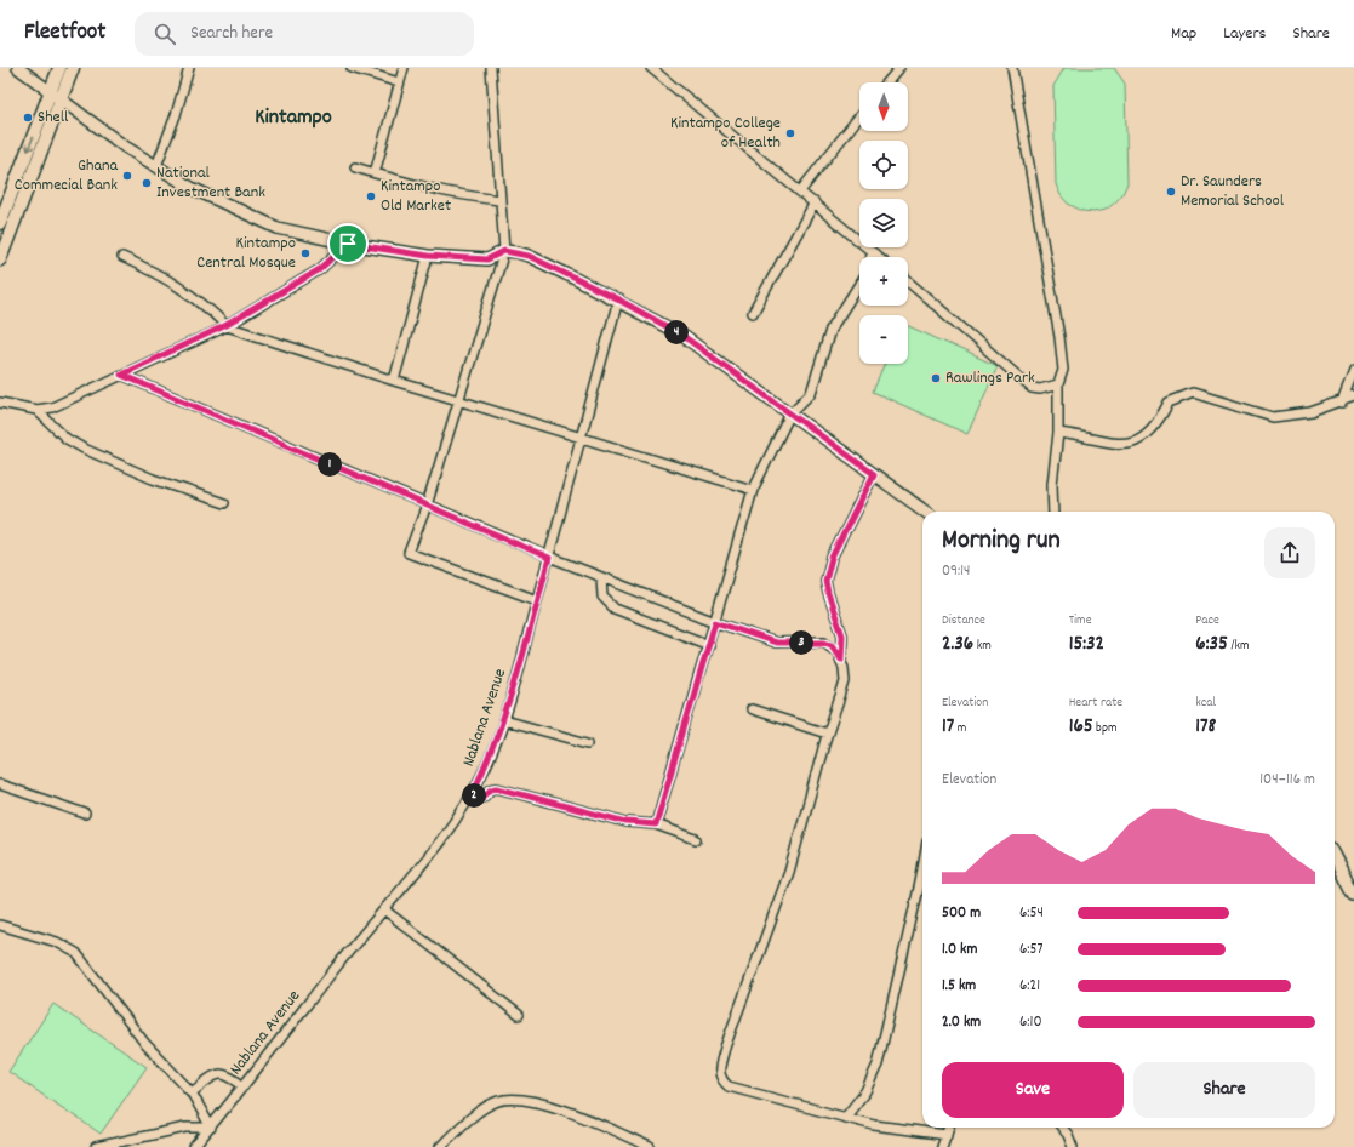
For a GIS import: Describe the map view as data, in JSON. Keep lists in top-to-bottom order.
{
  "streets": {
    "street": ["Nablana Avenue"]
  },
  "districts": ["Kintampo"],
  "places": [
    "Shell",
    "Kintampo College of Health",
    "Ghana Commecial Bank",
    "National Investment Bank",
    "Dr. Saunders Memorial School",
    "Kintampo Old Market",
    "Kintampo Central Mosque",
    "Rawlings Park"
  ],
  "north": "bottom",
  "page": {
    "header": "Fleetfoot",
    "search": "Search here",
    "nav": ["Map", "Layers", "Share"],
    "map_buttons": ["+", "−"],
    "pins": [
      "4",
      "1",
      "3",
      "2"
    ],
    "heading": ["Morning run", "09:14"],
    "stats": [
      ["Distance", "2.36 km"],
      ["Time", "15:32"],
      ["Pace", "6:35 /km"],
      ["Elevation", "17 m"],
      ["Heart rate", "165 bpm"],
      ["kcal", "178"]
    ],
    "chart": ["Elevation", "104–116 m"],
    "list": [
      {
        "name": "500 m",
        "note": "6:54"
      },
      {
        "name": "1.0 km",
        "note": "6:57"
      },
      {
        "name": "1.5 km",
        "note": "6:21"
      },
      {
        "name": "2.0 km",
        "note": "6:10"
      }
    ],
    "buttons": ["Save", "Share"]
  }
}
